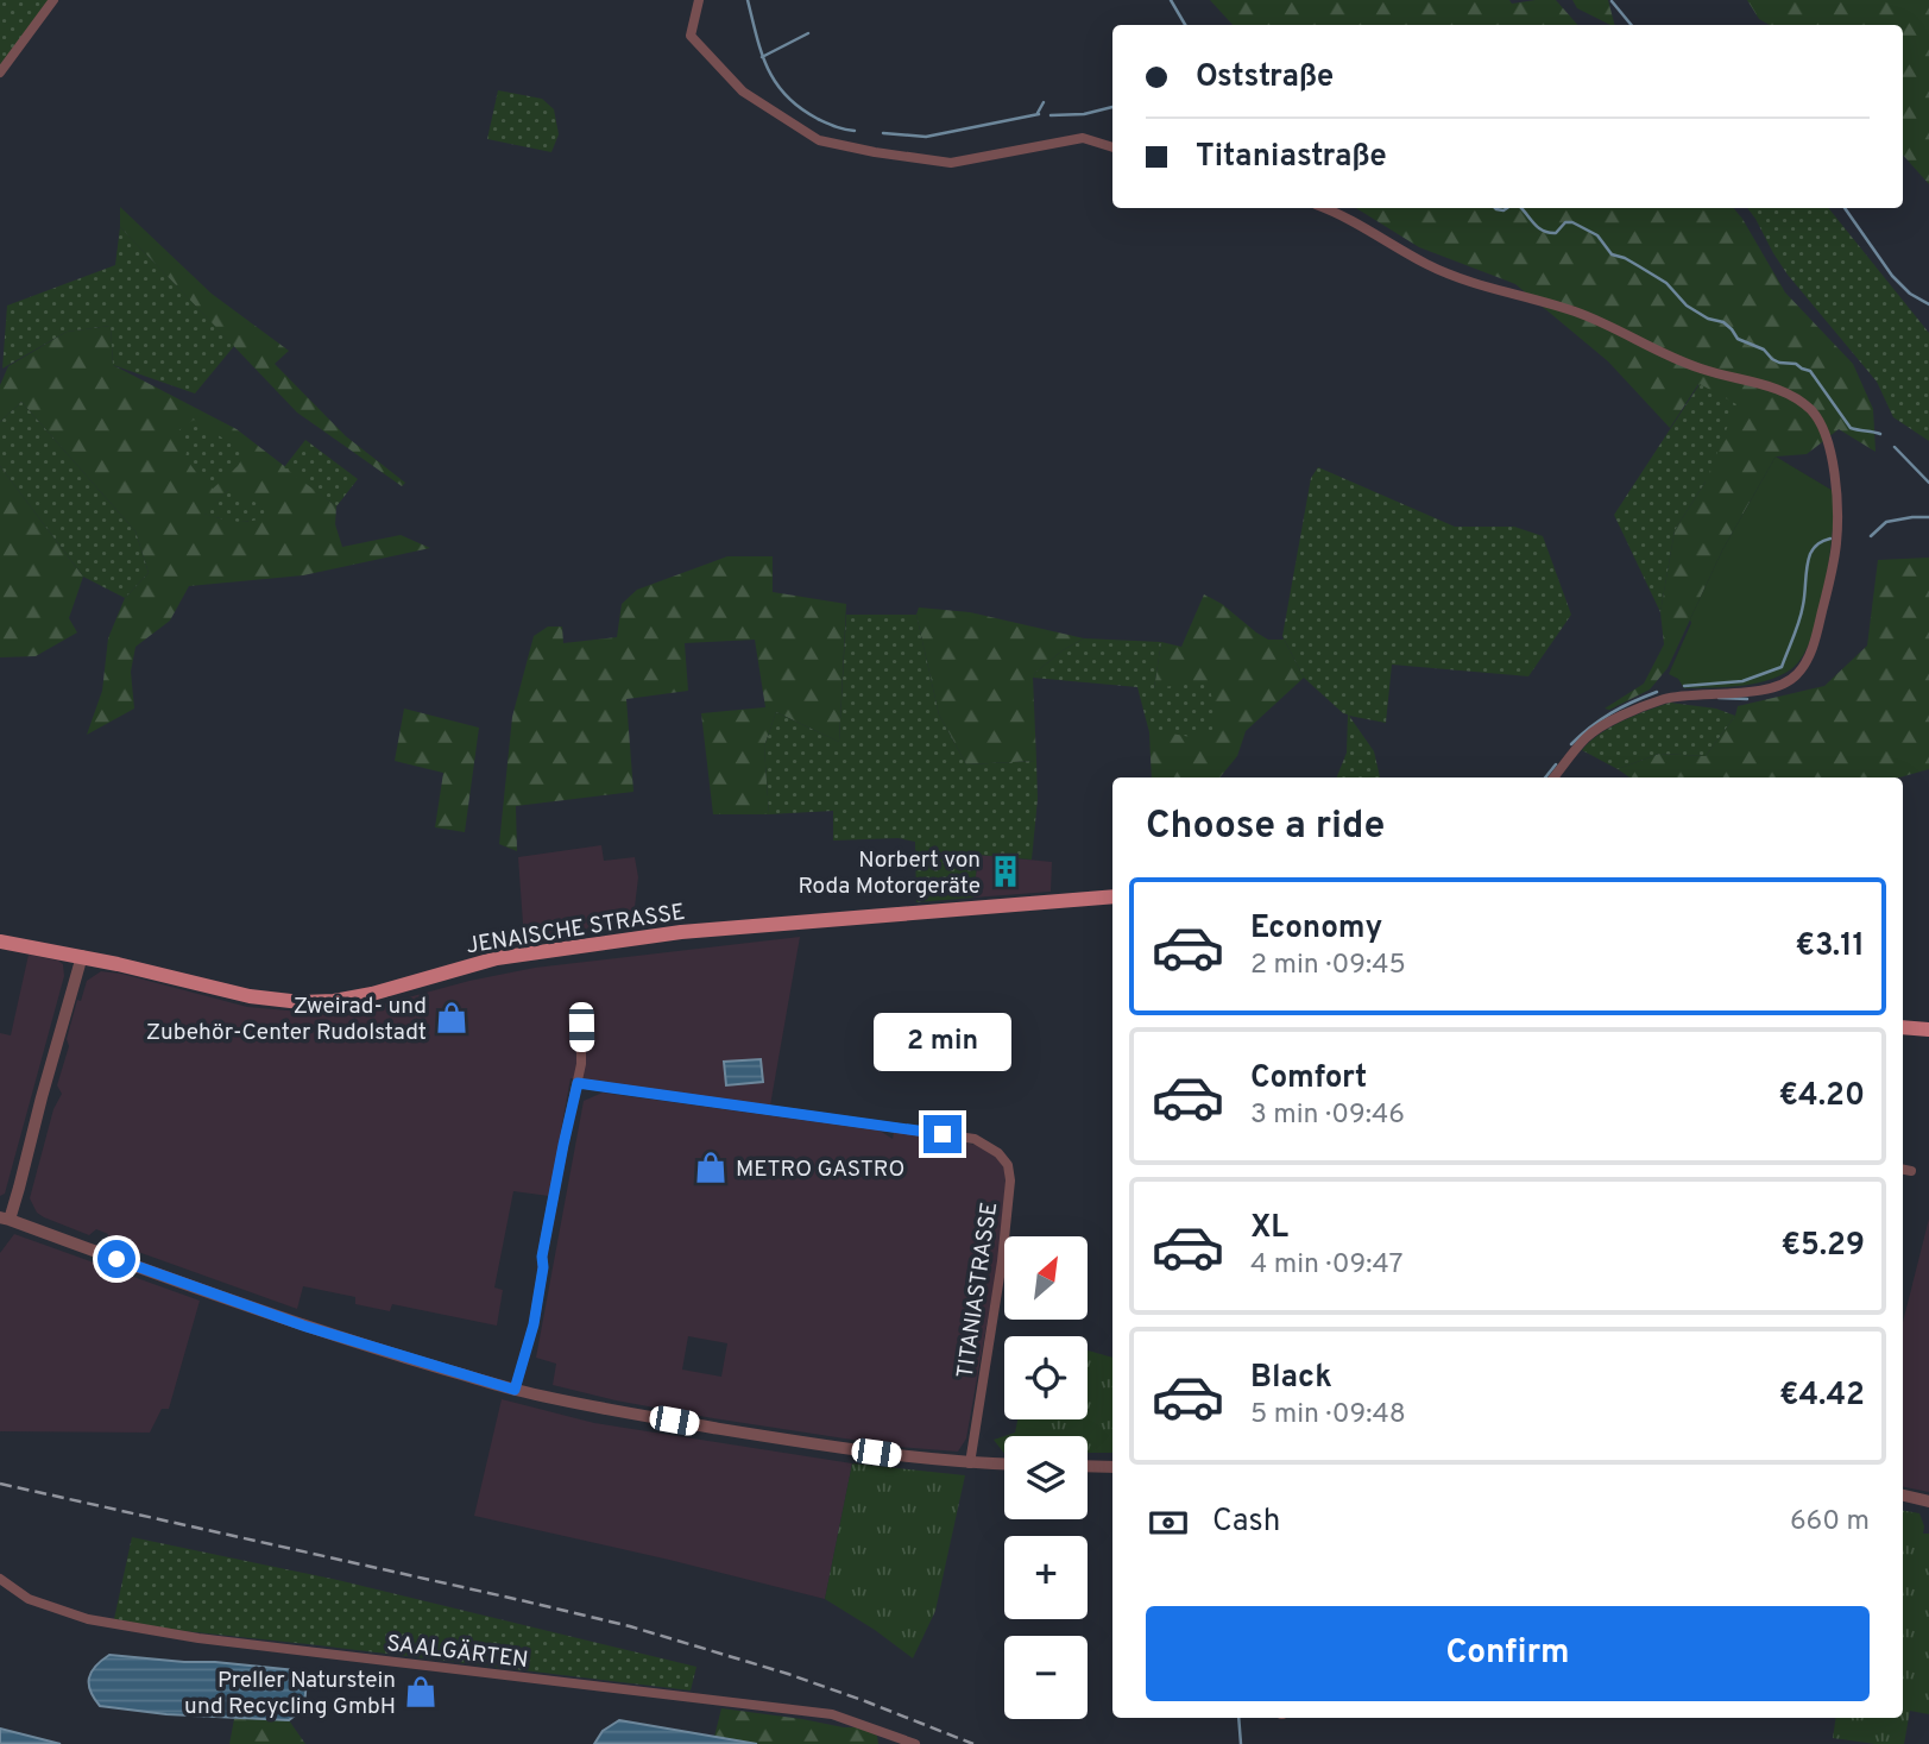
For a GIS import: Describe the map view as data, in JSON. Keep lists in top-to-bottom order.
{
  "streets": {
    "main road": ["JENAISCHE STRASSE"],
    "street": ["TITANIASTRASSE", "SAALGÄRTEN"]
  },
  "places": {
    "building": ["Norbert von Roda Motorgeräte"],
    "shop": ["Zweirad- und Zubehör-Center Rudolstadt", "METRO GASTRO", "Preller Naturstein und Recycling GmbH"]
  },
  "north": "top right",
  "page": {
    "banner": ["Oststraße", "Titaniastraße"],
    "heading": "Choose a ride",
    "list": [
      {
        "name": "Economy",
        "note": "2 min · 09:45",
        "value": "€3.11"
      },
      {
        "name": "Comfort",
        "note": "3 min · 09:46",
        "value": "€4.20"
      },
      {
        "name": "XL",
        "note": "4 min · 09:47",
        "value": "€5.29"
      },
      {
        "name": "Black",
        "note": "5 min · 09:48",
        "value": "€4.42"
      }
    ],
    "bubble": "2 min",
    "map_buttons": ["+", "−"],
    "pay": ["Cash", "660 m"],
    "buttons": "Confirm"
  }
}
